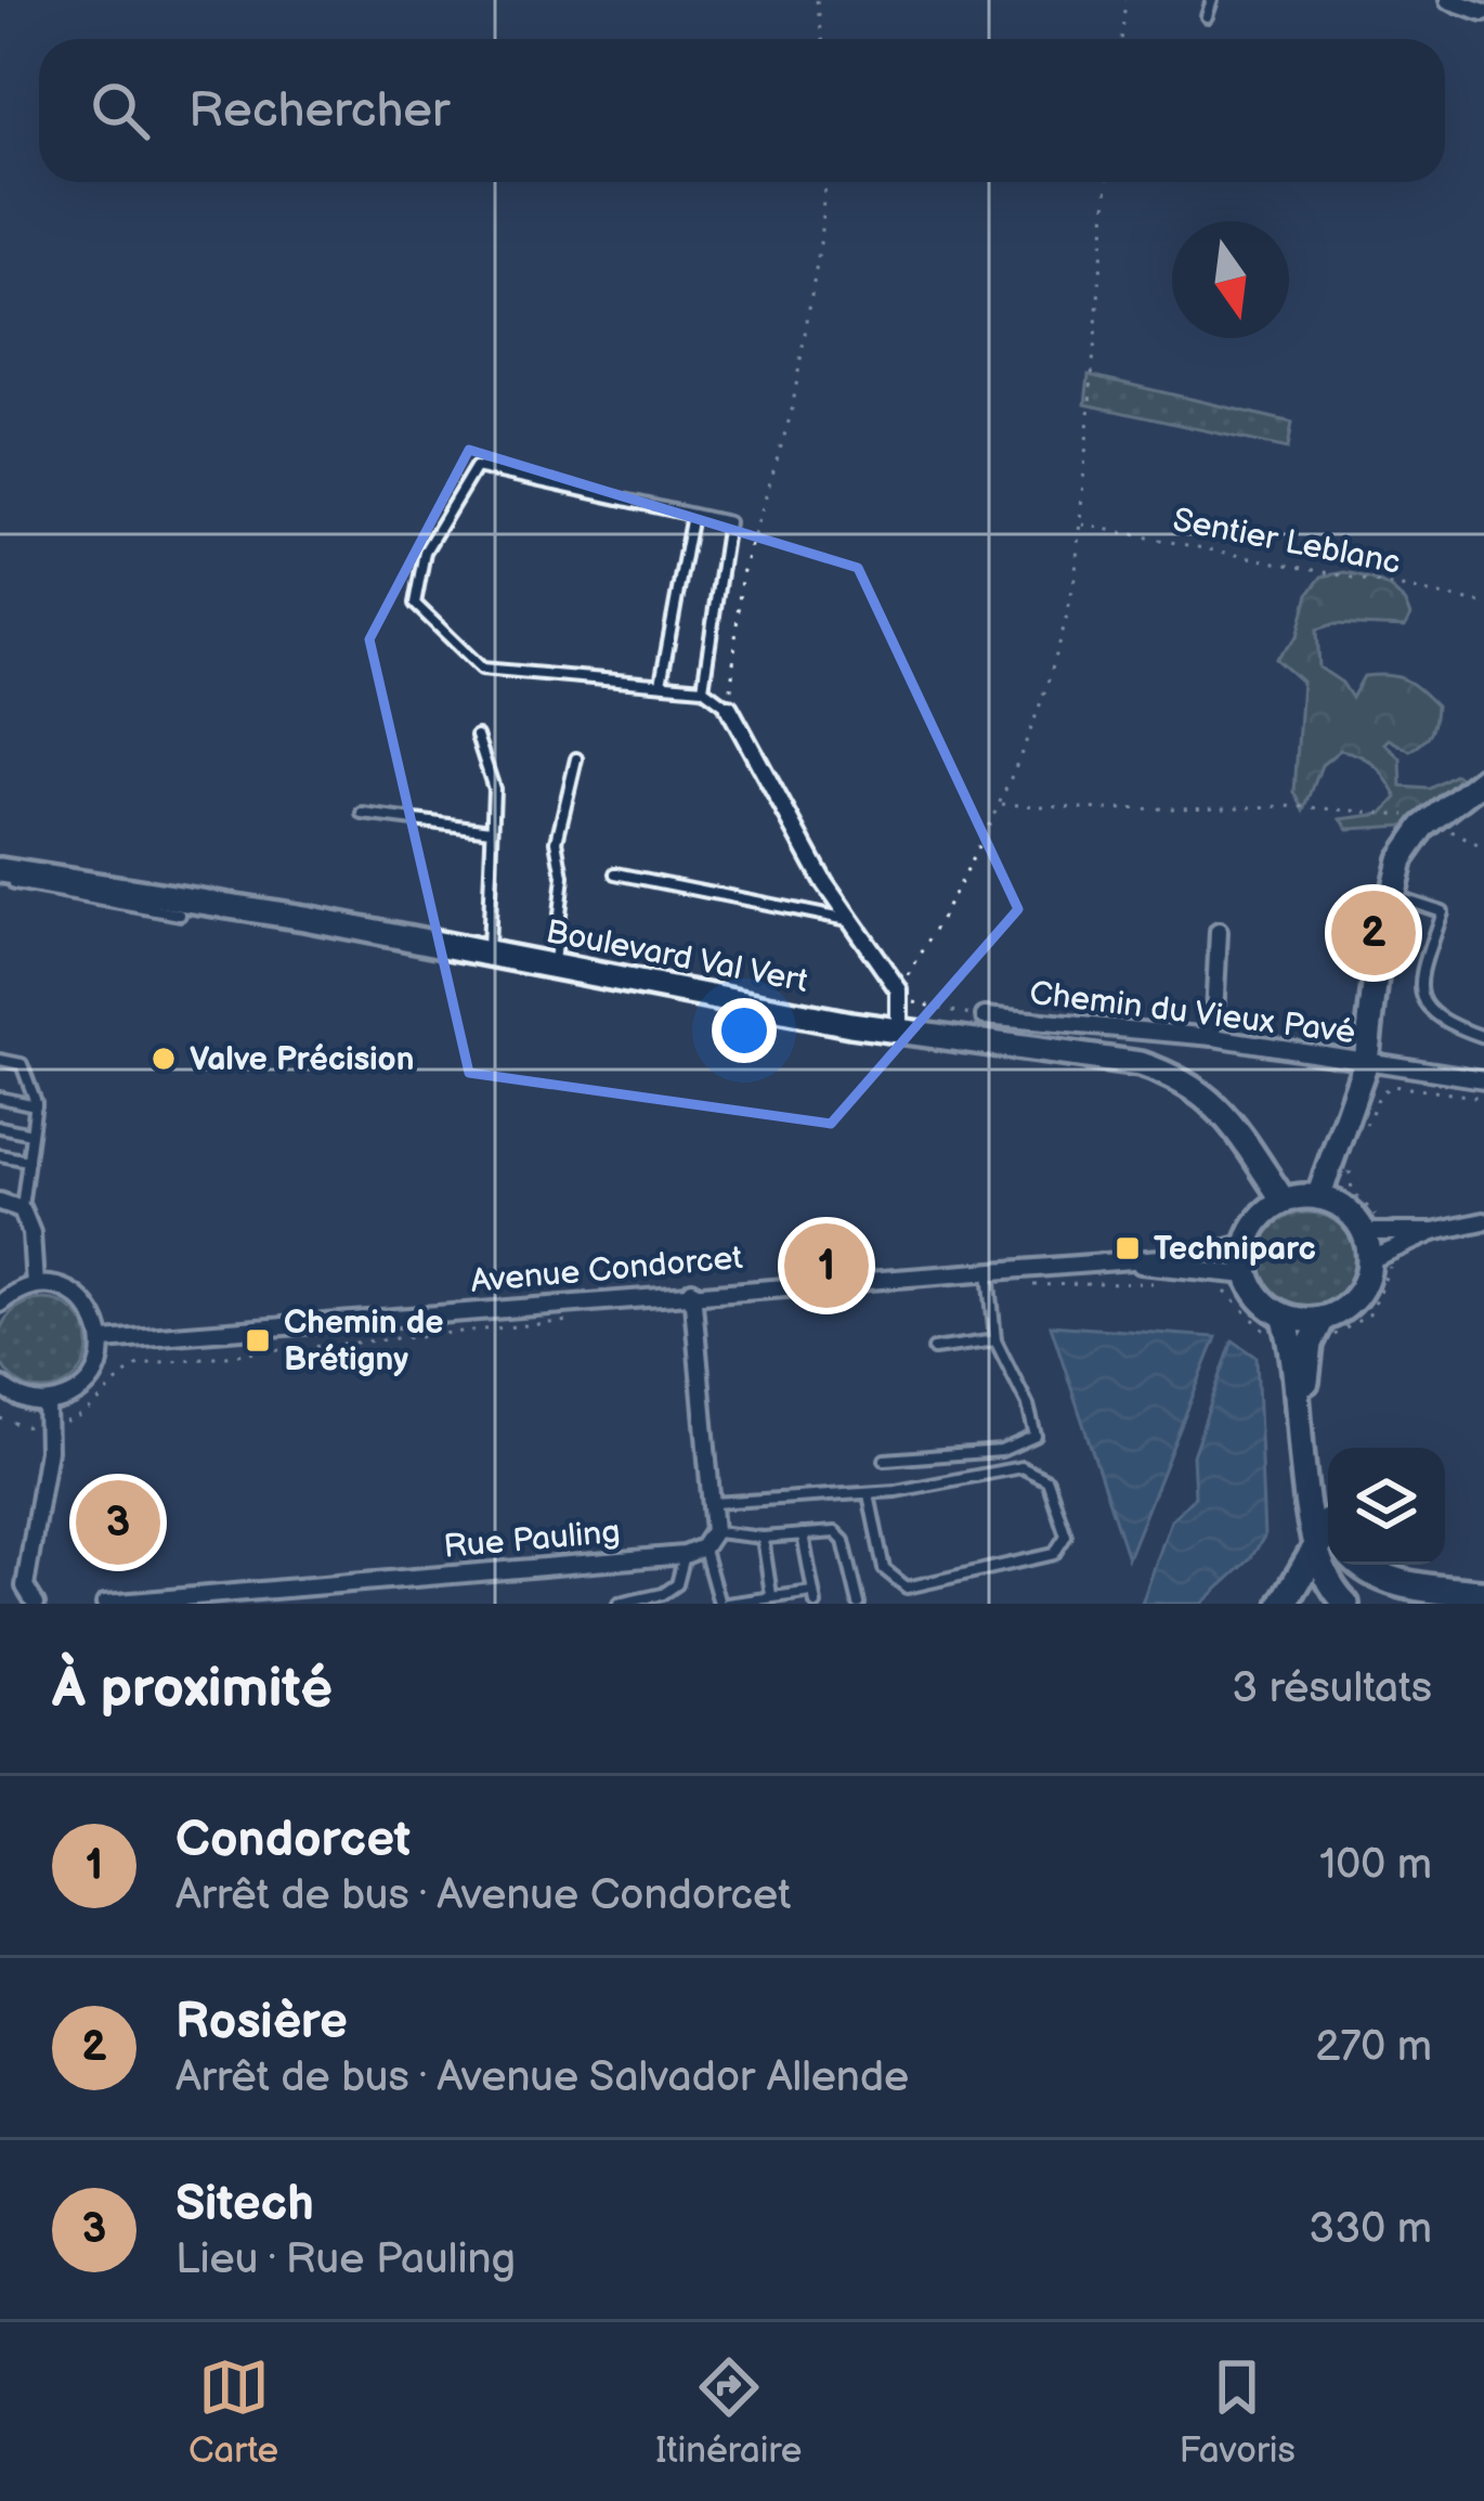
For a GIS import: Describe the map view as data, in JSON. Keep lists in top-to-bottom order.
{
  "streets": {
    "street": [
      "Boulevard Val Vert",
      "Chemin du Vieux Pavé",
      "Avenue Condorcet",
      "Rue Pauling"
    ],
    "path": ["Sentier Leblanc"]
  },
  "crossings": [
    ["Boulevard Val Vert", "Avenue Condorcet"]
  ],
  "places": {
    "other": ["Valve Précision"],
    "transit": ["Techniparc", "Chemin de Brétigny"]
  },
  "north": "bottom",
  "page": {
    "search": "Rechercher",
    "pins": ["2", "1", "3"],
    "heading": ["À proximité", "3 résultats"],
    "list": [
      {
        "mark": "1",
        "name": "Condorcet",
        "note": "Arrêt de bus · Avenue Condorcet",
        "value": "100 m"
      },
      {
        "mark": "2",
        "name": "Rosière",
        "note": "Arrêt de bus · Avenue Salvador Allende",
        "value": "270 m"
      },
      {
        "mark": "3",
        "name": "Sitech",
        "note": "Lieu · Rue Pauling",
        "value": "330 m"
      }
    ],
    "nav": ["Carte", "Itinéraire", "Favoris"]
  }
}
